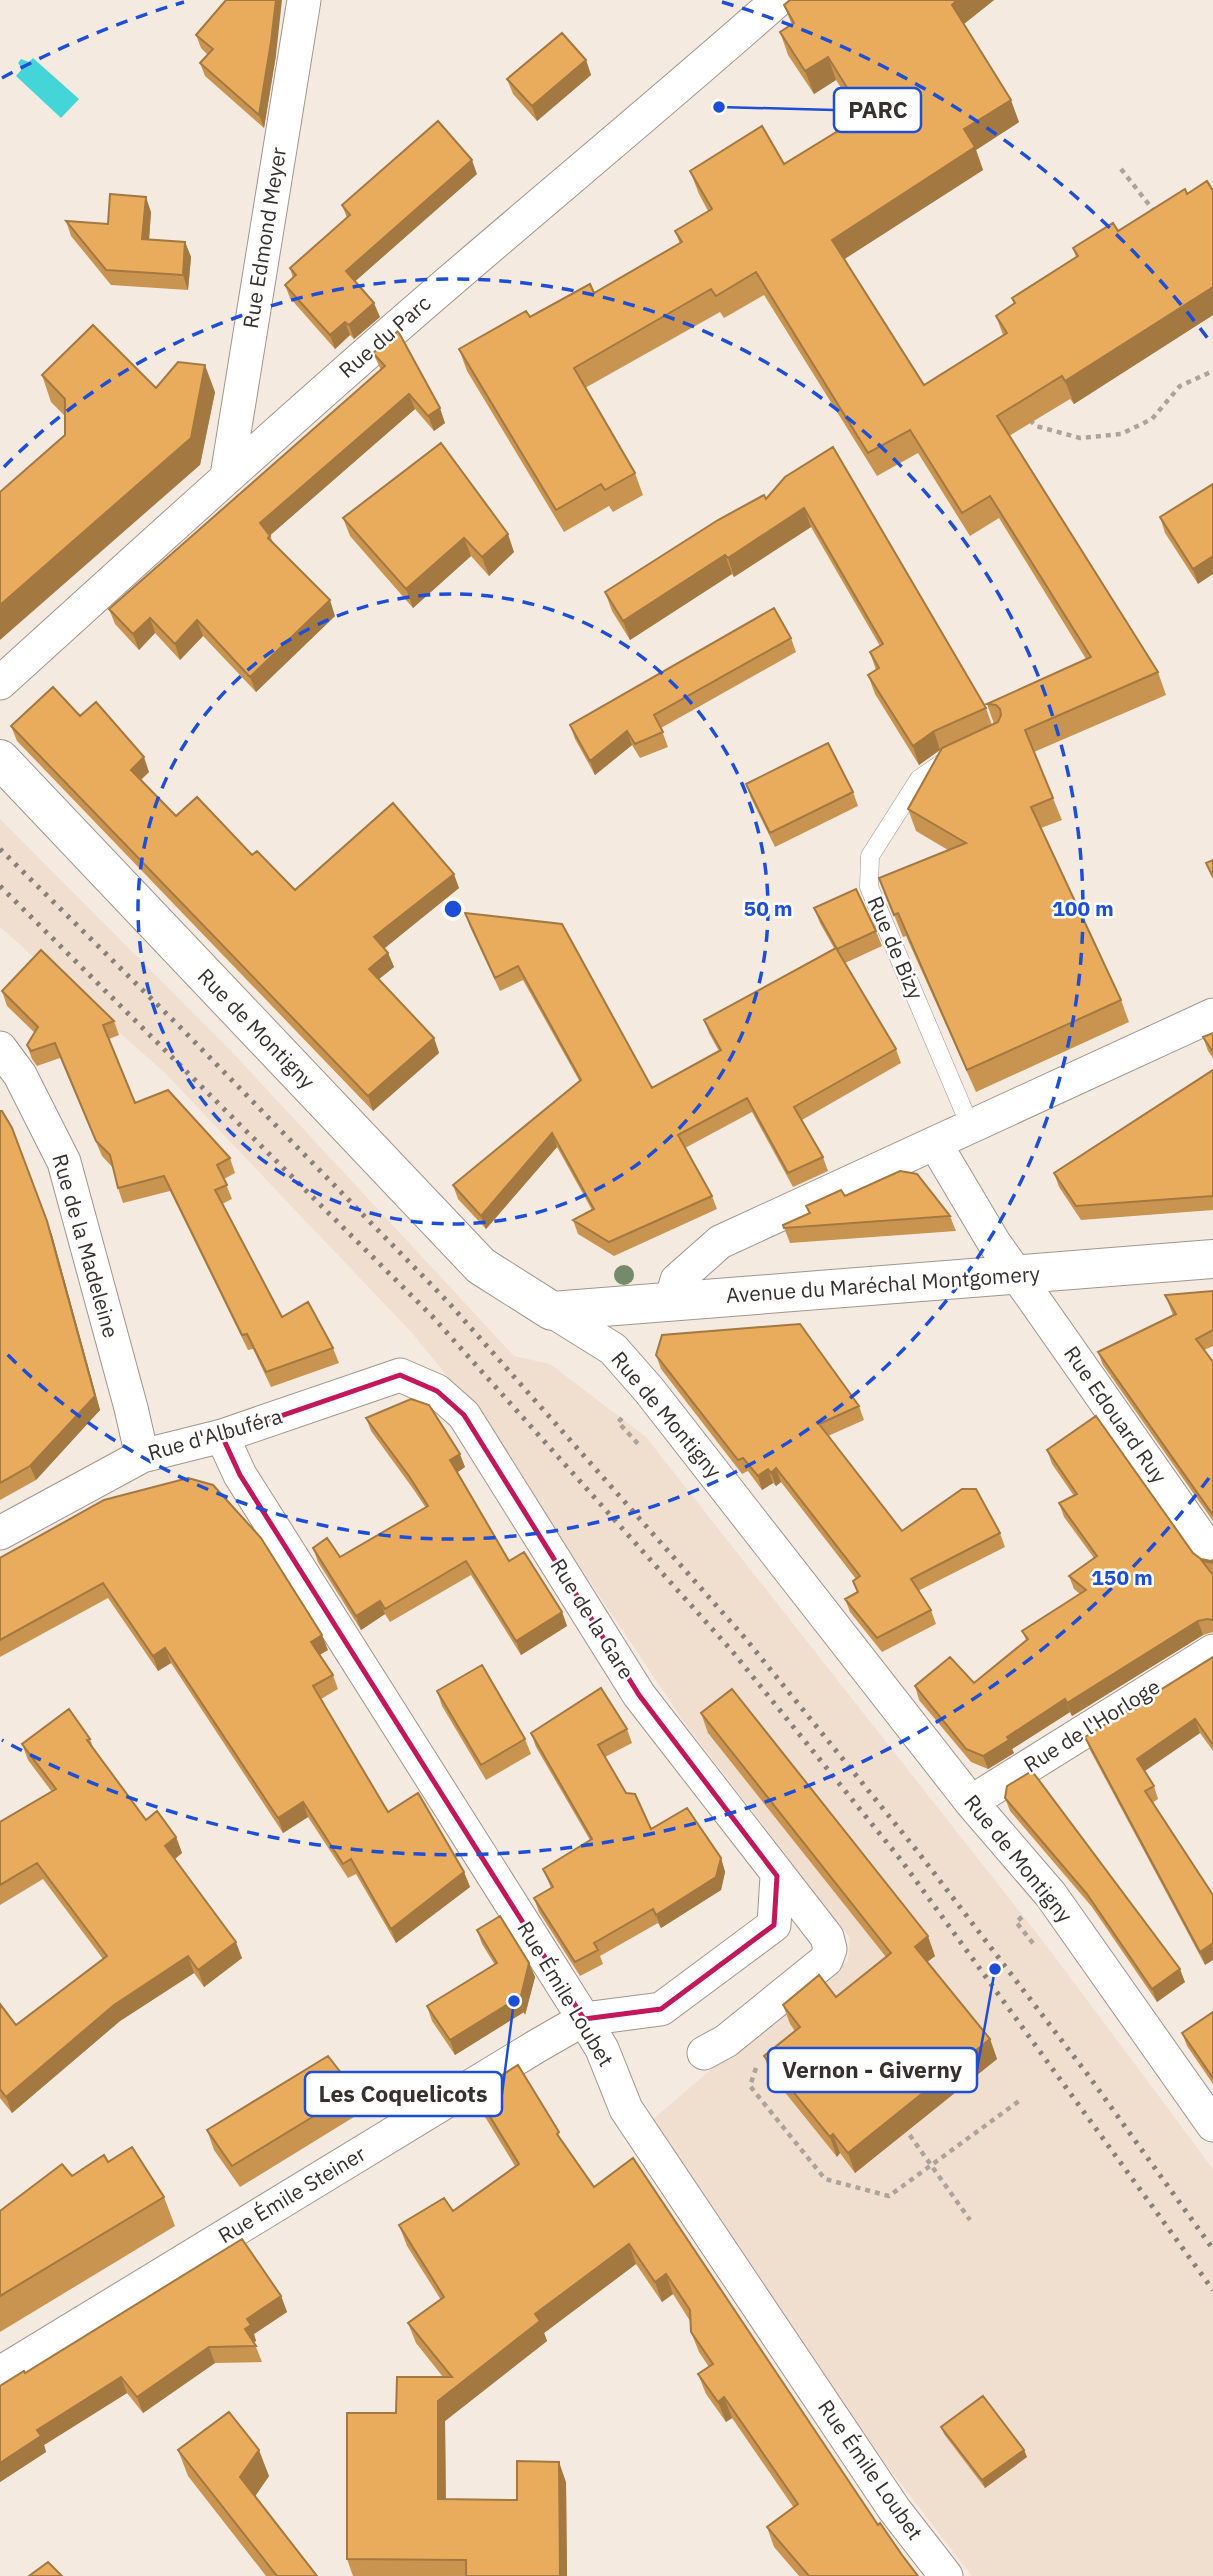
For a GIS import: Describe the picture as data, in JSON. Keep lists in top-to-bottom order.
{
  "streets": {
    "main road": ["Rue de Montigny", "Avenue du Maréchal Montgomery"],
    "street": [
      "Rue Edmond Meyer",
      "Rue du Parc",
      "Rue de la Madeleine",
      "Rue Edouard Ruy",
      "Rue d'Albuféra",
      "Rue de la Gare",
      "Rue de l'Horloge",
      "Rue Émile Loubet",
      "Rue Émile Steiner"
    ],
    "lane": ["Rue de Bizy"]
  },
  "crossings": [
    ["Rue Edmond Meyer", "Rue du Parc"],
    ["Rue de Montigny", "Avenue du Maréchal Montgomery"],
    ["Rue de Montigny", "Rue de l'Horloge"],
    ["Rue de la Madeleine", "Rue d'Albuféra"],
    ["Avenue du Maréchal Montgomery", "Rue Edouard Ruy"],
    ["Rue d'Albuféra", "Rue de la Gare"],
    ["Rue d'Albuféra", "Rue Émile Loubet"],
    ["Rue Émile Loubet", "Rue Émile Steiner"]
  ],
  "places": ["PARC", "Vernon - Giverny", "Les Coquelicots"],
  "rings": ["50 m", "100 m", "150 m"]
}
